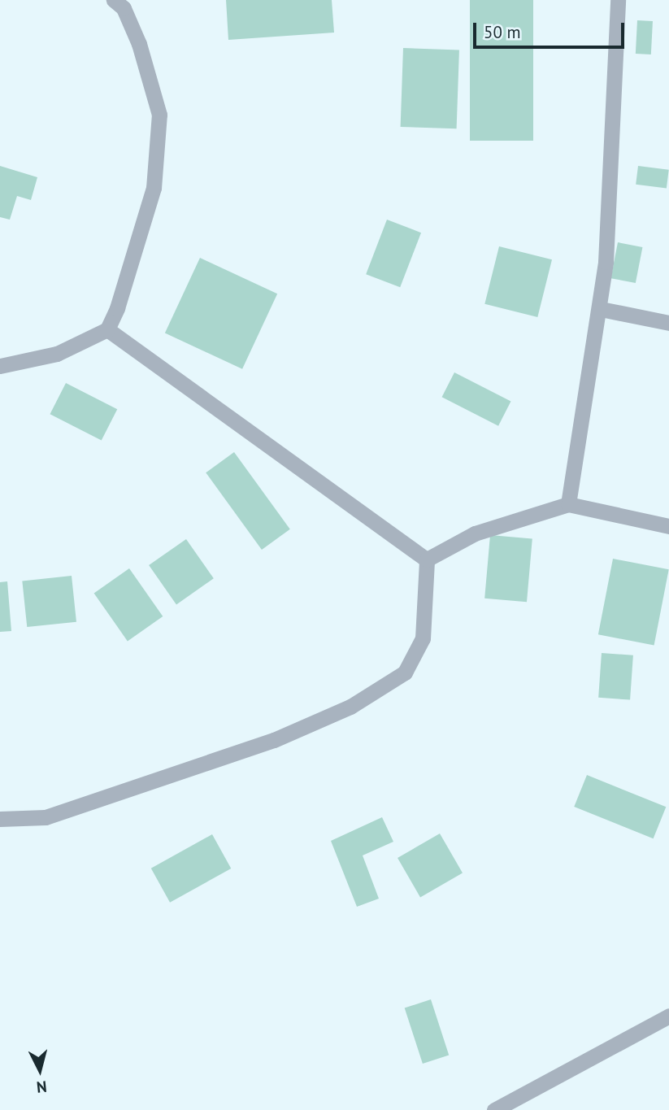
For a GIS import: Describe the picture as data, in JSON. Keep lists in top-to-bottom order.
{
  "scale_bar": "50 m",
  "north": "bottom"
}
